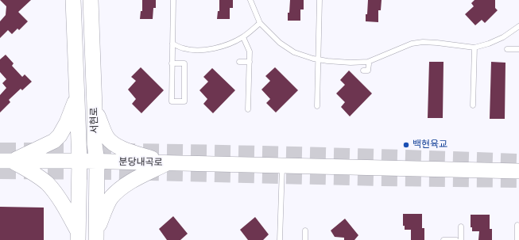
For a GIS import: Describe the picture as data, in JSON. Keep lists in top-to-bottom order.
{
  "streets": {
    "main road": ["서현로", "분당내곡로"]
  },
  "crossings": [
    ["서현로", "분당내곡로"]
  ],
  "places": ["백현육교"]
}
